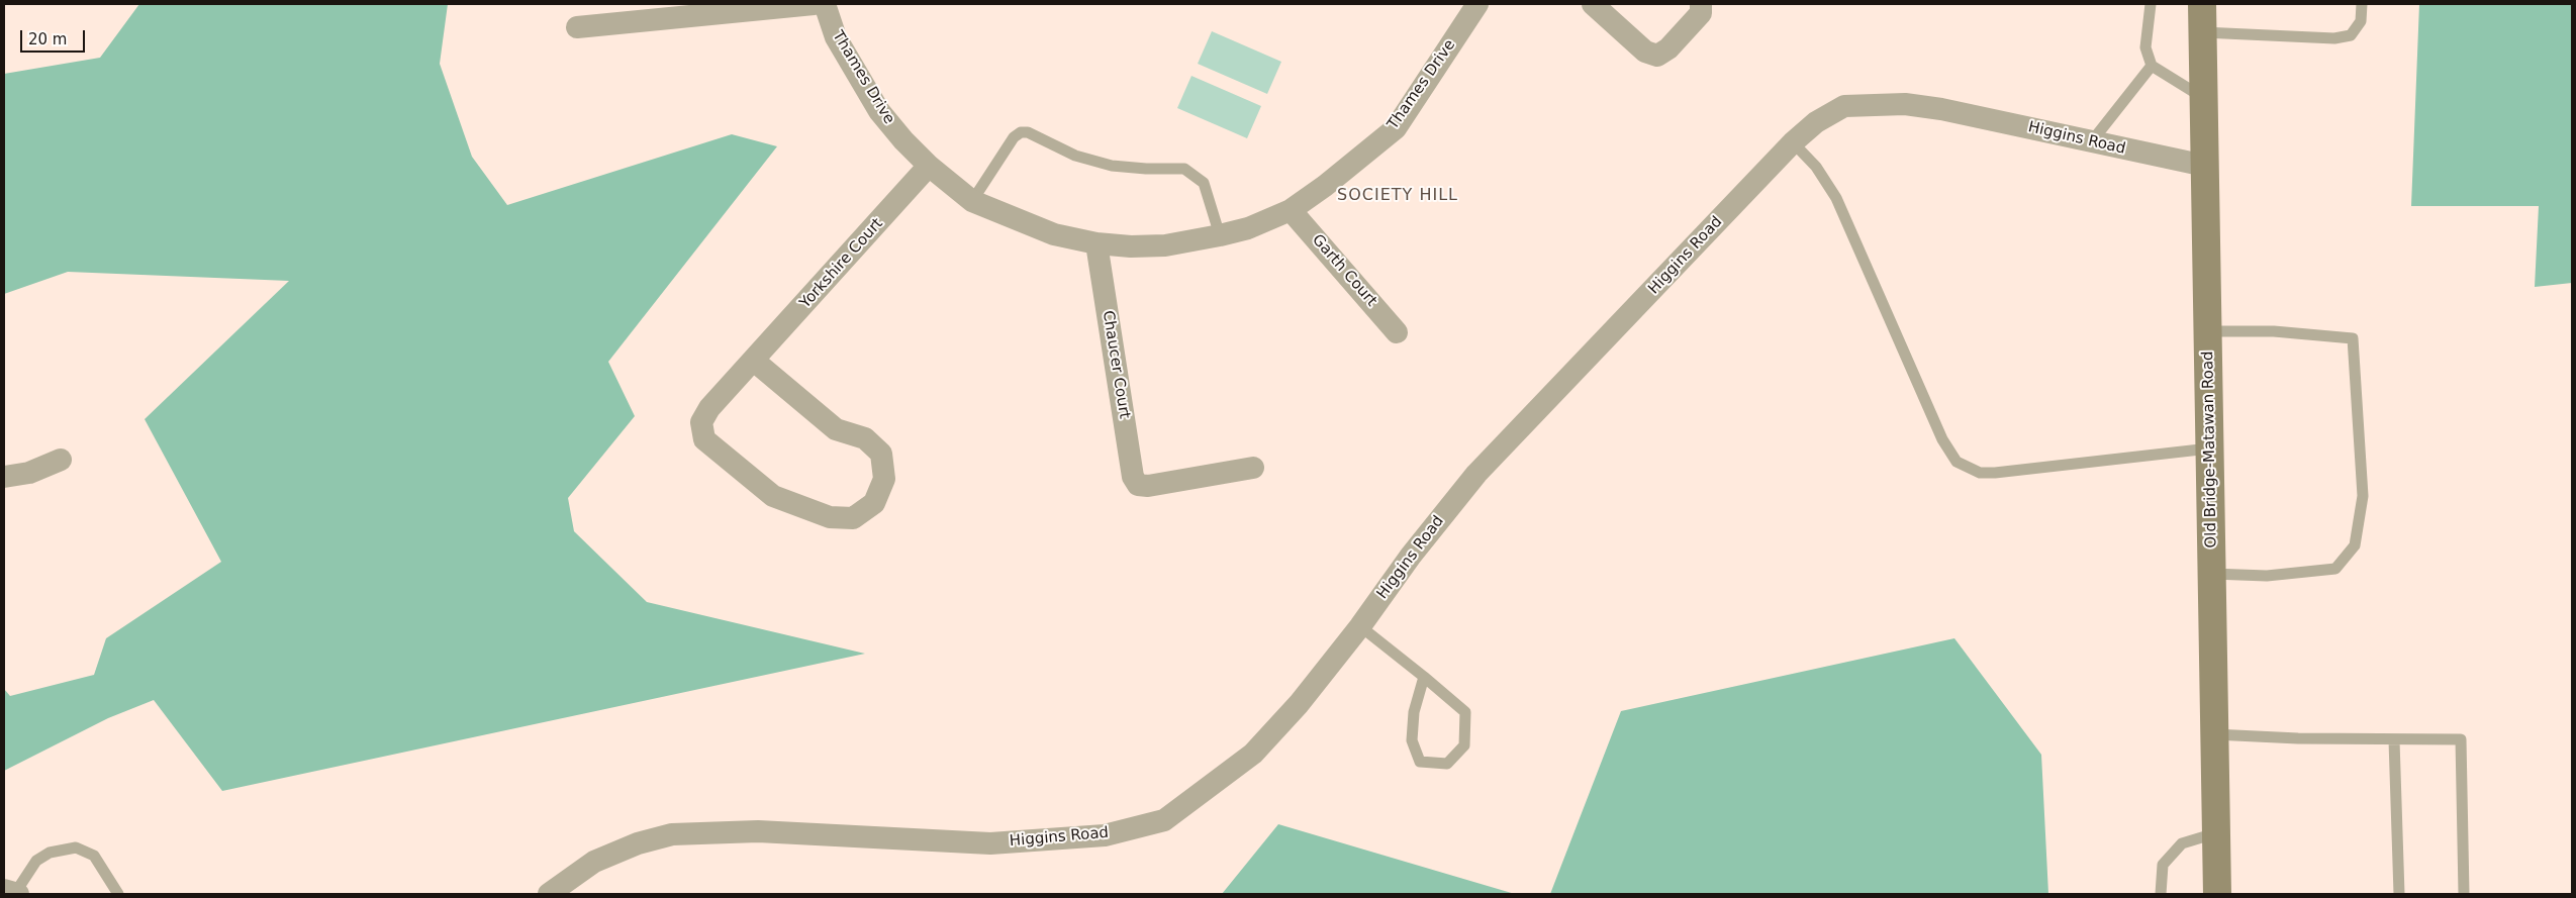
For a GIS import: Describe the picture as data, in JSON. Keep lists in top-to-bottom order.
{
  "streets": {
    "main road": ["Old Bridge-Matawan Road"],
    "street": [
      "Thames Drive",
      "Higgins Road",
      "Yorkshire Court",
      "Garth Court",
      "Chaucer Court"
    ]
  },
  "crossings": [
    ["Thames Drive", "Yorkshire Court"],
    ["Thames Drive", "Garth Court"],
    ["Thames Drive", "Chaucer Court"],
    ["Higgins Road", "Old Bridge-Matawan Road"]
  ],
  "districts": ["SOCIETY HILL"],
  "scale_bar": "20 m"
}
